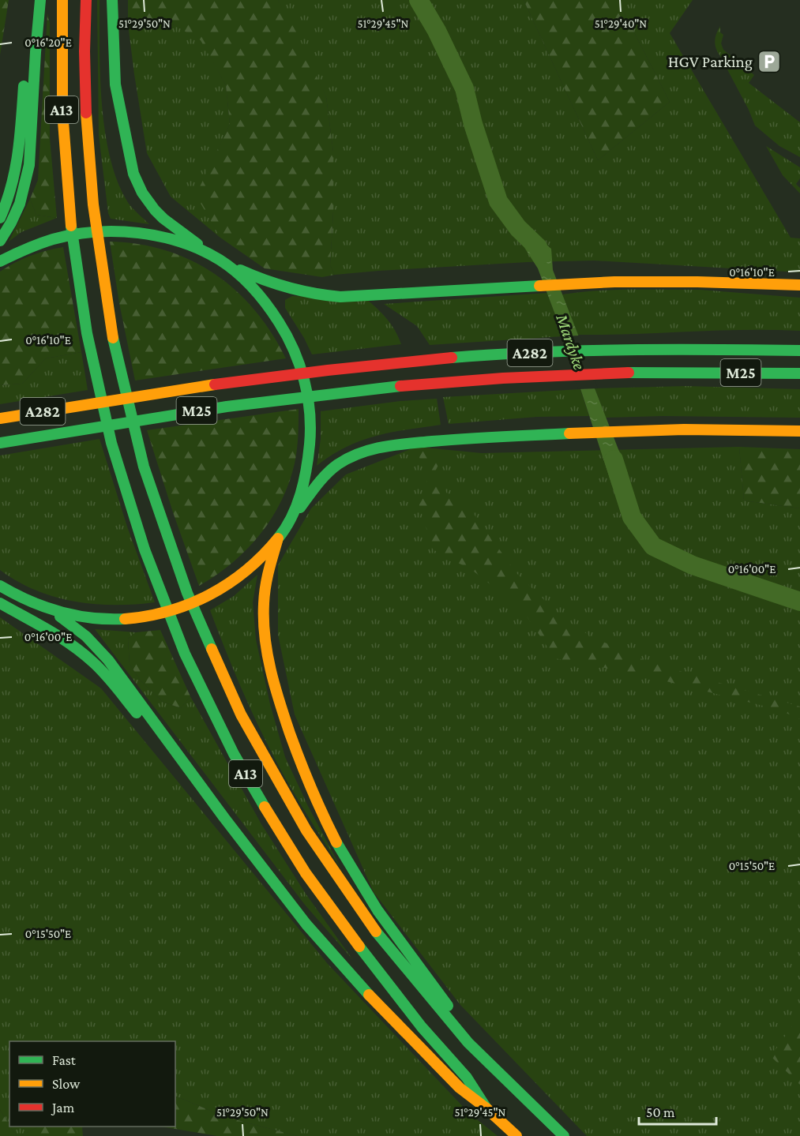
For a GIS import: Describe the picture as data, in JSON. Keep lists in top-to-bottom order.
{
  "streets": {
    "highway": ["A13", "A282", "M25"]
  },
  "water": ["Mardyke"],
  "places": {
    "parking": ["HGV Parking"]
  },
  "legend": ["Fast", "Slow", "Jam"],
  "scale_bar": "50 m",
  "coordinates": [
    "51°29'50\"N",
    "51°29'45\"N",
    "51°29'40\"N",
    "0°16'20\"E",
    "0°16'10\"E",
    "0°16'00\"E",
    "0°15'50\"E"
  ]
}
